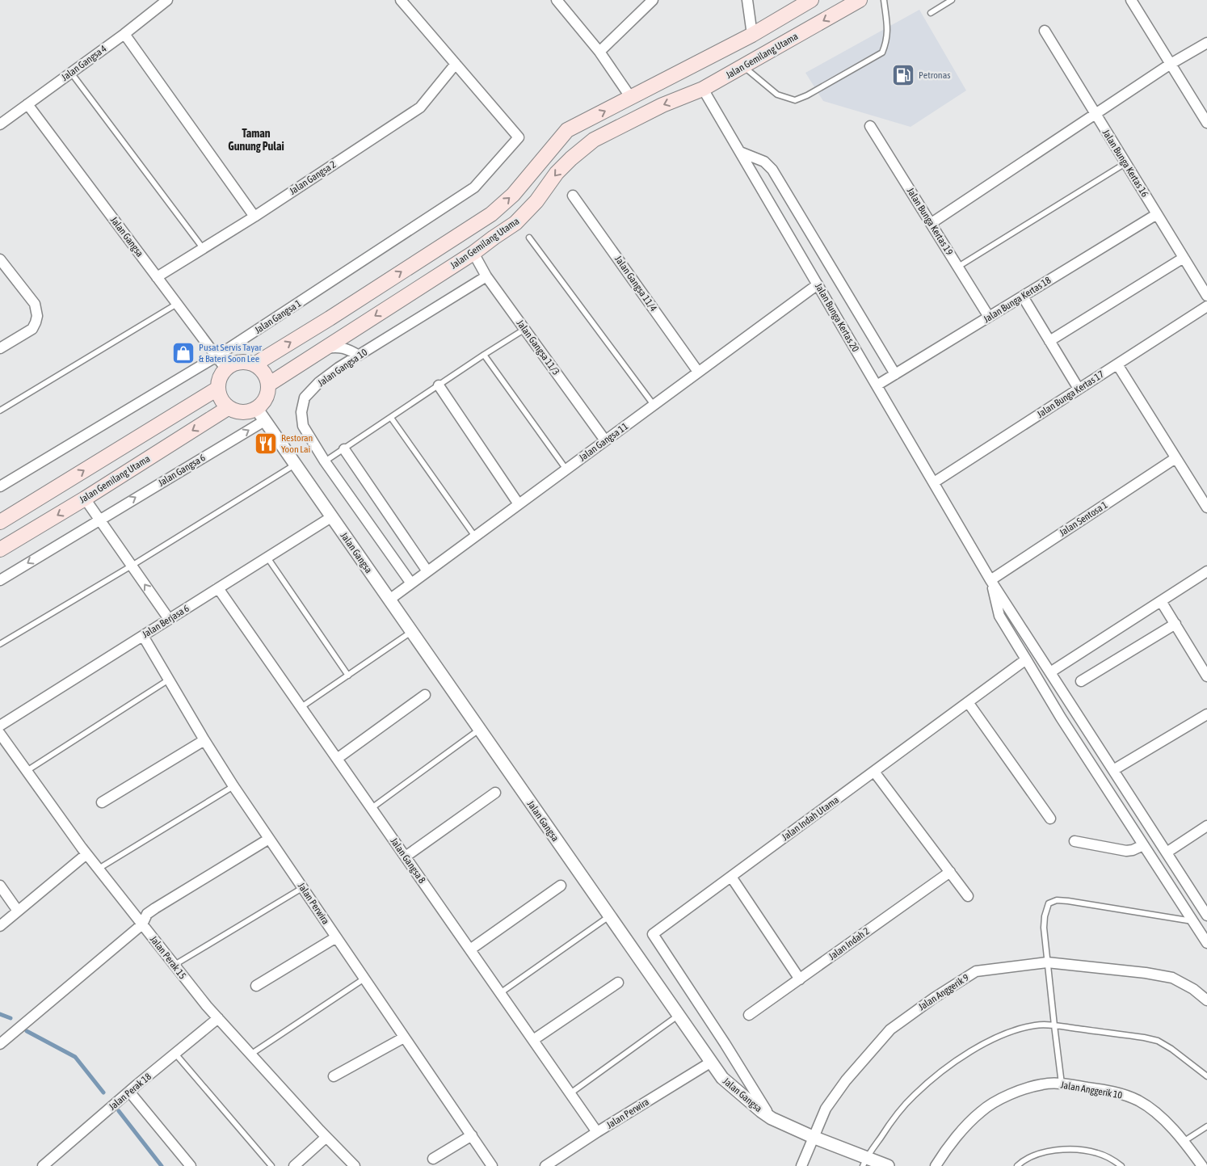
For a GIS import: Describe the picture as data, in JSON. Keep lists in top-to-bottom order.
{
  "streets": {
    "main road": ["Jalan Gemilang Utama"],
    "street": [
      "Jalan Gangsa 4",
      "Jalan Bunga Kertas 16",
      "Jalan Gangsa 2",
      "Jalan Bunga Kertas 19",
      "Jalan Gangsa",
      "Jalan Gangsa 11/4",
      "Jalan Bunga Kertas 18",
      "Jalan Gangsa 1",
      "Jalan Bunga Kertas 20",
      "Jalan Gangsa 11/3",
      "Jalan Gangsa 10",
      "Jalan Bunga Kertas 17",
      "Jalan Gangsa 11",
      "Jalan Gangsa 6",
      "Jalan Sentosa 1",
      "Jalan Berjasa 6",
      "Jalan Indah Utama",
      "Jalan Gangsa 8",
      "Jalan Perwira",
      "Jalan Indah 2",
      "Jalan Perak 15",
      "Jalan Anggerik 9",
      "Jalan Anggerik 10",
      "Jalan Perak 18"
    ]
  },
  "crossings": [
    ["Jalan Gemilang Utama", "Jalan Gangsa"],
    ["Jalan Gemilang Utama", "Jalan Bunga Kertas 20"],
    ["Jalan Gemilang Utama", "Jalan Gangsa 11/3"],
    ["Jalan Gangsa 4", "Jalan Gangsa"],
    ["Jalan Bunga Kertas 16", "Jalan Bunga Kertas 18"],
    ["Jalan Gangsa 2", "Jalan Gangsa"],
    ["Jalan Gangsa 2", "Jalan Gangsa 1"],
    ["Jalan Bunga Kertas 19", "Jalan Bunga Kertas 18"],
    ["Jalan Gangsa", "Jalan Gangsa 1"],
    ["Jalan Gangsa", "Jalan Gangsa 11"],
    ["Jalan Gangsa", "Jalan Gangsa 6"],
    ["Jalan Gangsa", "Jalan Berjasa 6"],
    ["Jalan Gangsa", "Jalan Indah Utama"],
    ["Jalan Gangsa", "Jalan Perwira"],
    ["Jalan Gangsa", "Jalan Anggerik 9"],
    ["Jalan Gangsa 11/4", "Jalan Gangsa 11"],
    ["Jalan Bunga Kertas 18", "Jalan Bunga Kertas 20"],
    ["Jalan Bunga Kertas 20", "Jalan Bunga Kertas 17"],
    ["Jalan Bunga Kertas 20", "Jalan Gangsa 11"],
    ["Jalan Bunga Kertas 20", "Jalan Sentosa 1"],
    ["Jalan Gangsa 11/3", "Jalan Gangsa 10"],
    ["Jalan Gangsa 11/3", "Jalan Gangsa 11"],
    ["Jalan Gangsa 10", "Jalan Gangsa 11"],
    ["Jalan Berjasa 6", "Jalan Gangsa 8"],
    ["Jalan Berjasa 6", "Jalan Perwira"],
    ["Jalan Gangsa 8", "Jalan Perwira"],
    ["Jalan Perak 15", "Jalan Perak 18"]
  ],
  "districts": ["Taman Gunung Pulai"],
  "places": {
    "fuel station": ["Petronas"],
    "shop": ["Pusat Servis Tayar & Bateri Soon Lee"],
    "restaurant": ["Restoran Yoon Lai"]
  }
}
